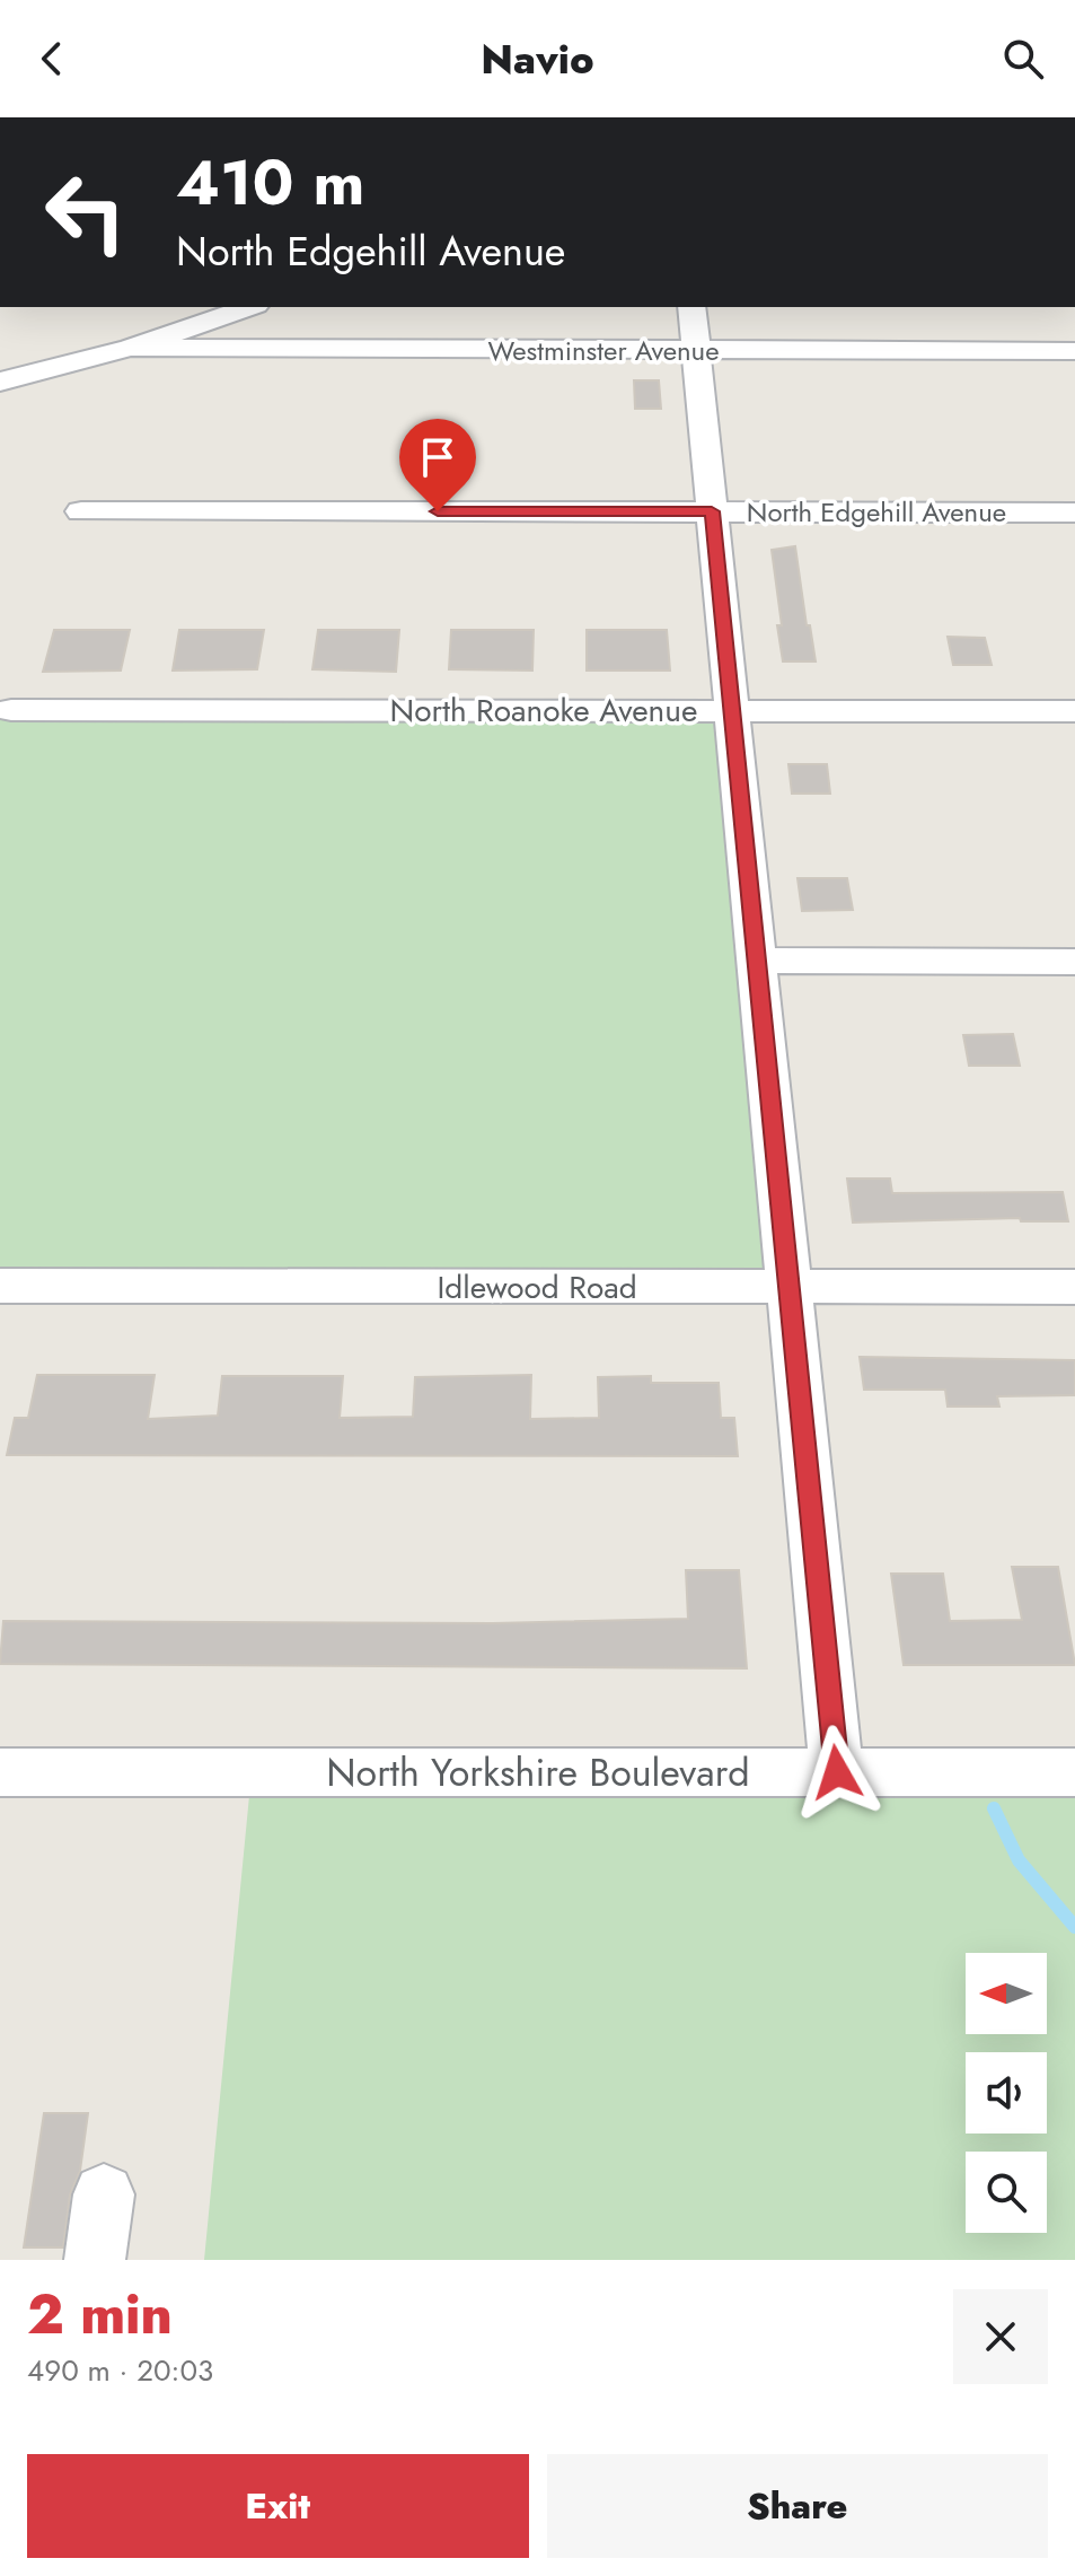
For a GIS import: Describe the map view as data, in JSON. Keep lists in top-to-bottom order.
{
  "streets": {
    "street": [
      "Westminster Avenue",
      "North Edgehill Avenue",
      "North Roanoke Avenue",
      "Idlewood Road",
      "North Yorkshire Boulevard"
    ]
  },
  "north": "left",
  "page": {
    "header": "Navio",
    "turn": ["410 m", "North Edgehill Avenue"],
    "heading": ["2 min", "490 m · 20:03"],
    "buttons": ["Exit", "Share"]
  }
}
